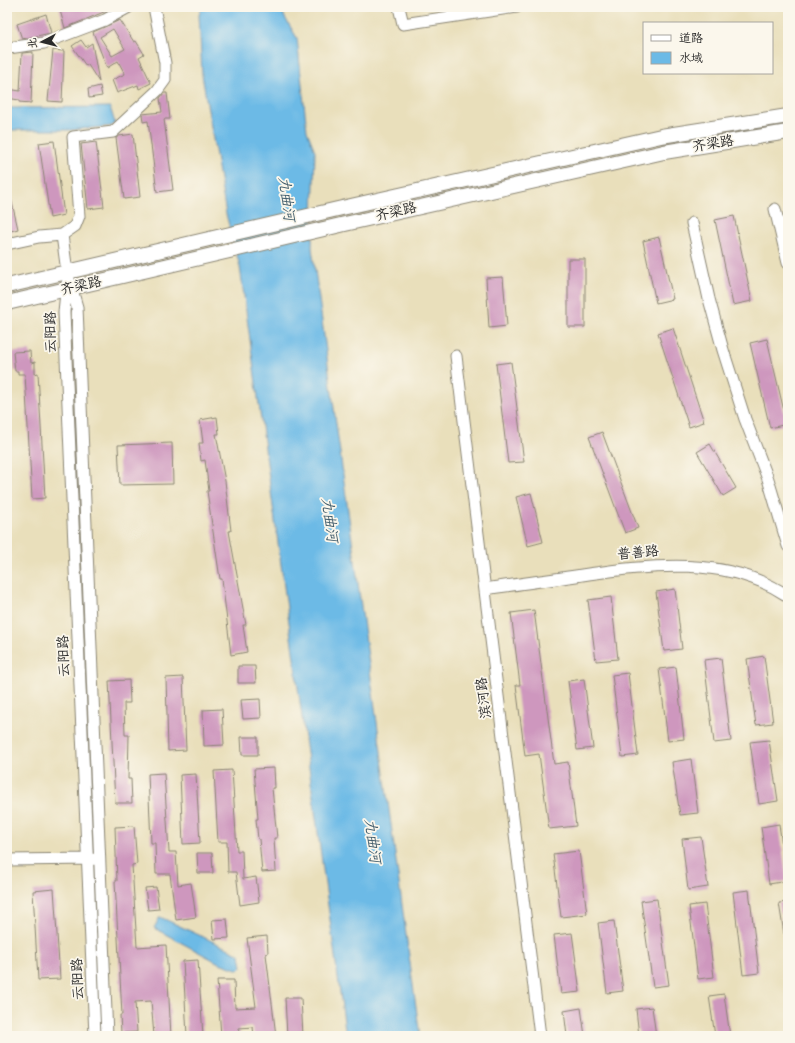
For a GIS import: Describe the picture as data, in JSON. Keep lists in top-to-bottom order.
{
  "streets": {
    "main road": ["齐梁路"],
    "street": ["云阳路", "普善路", "滨河路"]
  },
  "crossings": [
    ["齐梁路", "云阳路"],
    ["普善路", "滨河路"]
  ],
  "water": ["九曲河"],
  "legend": ["道路", "水域"],
  "north": "left"
}
